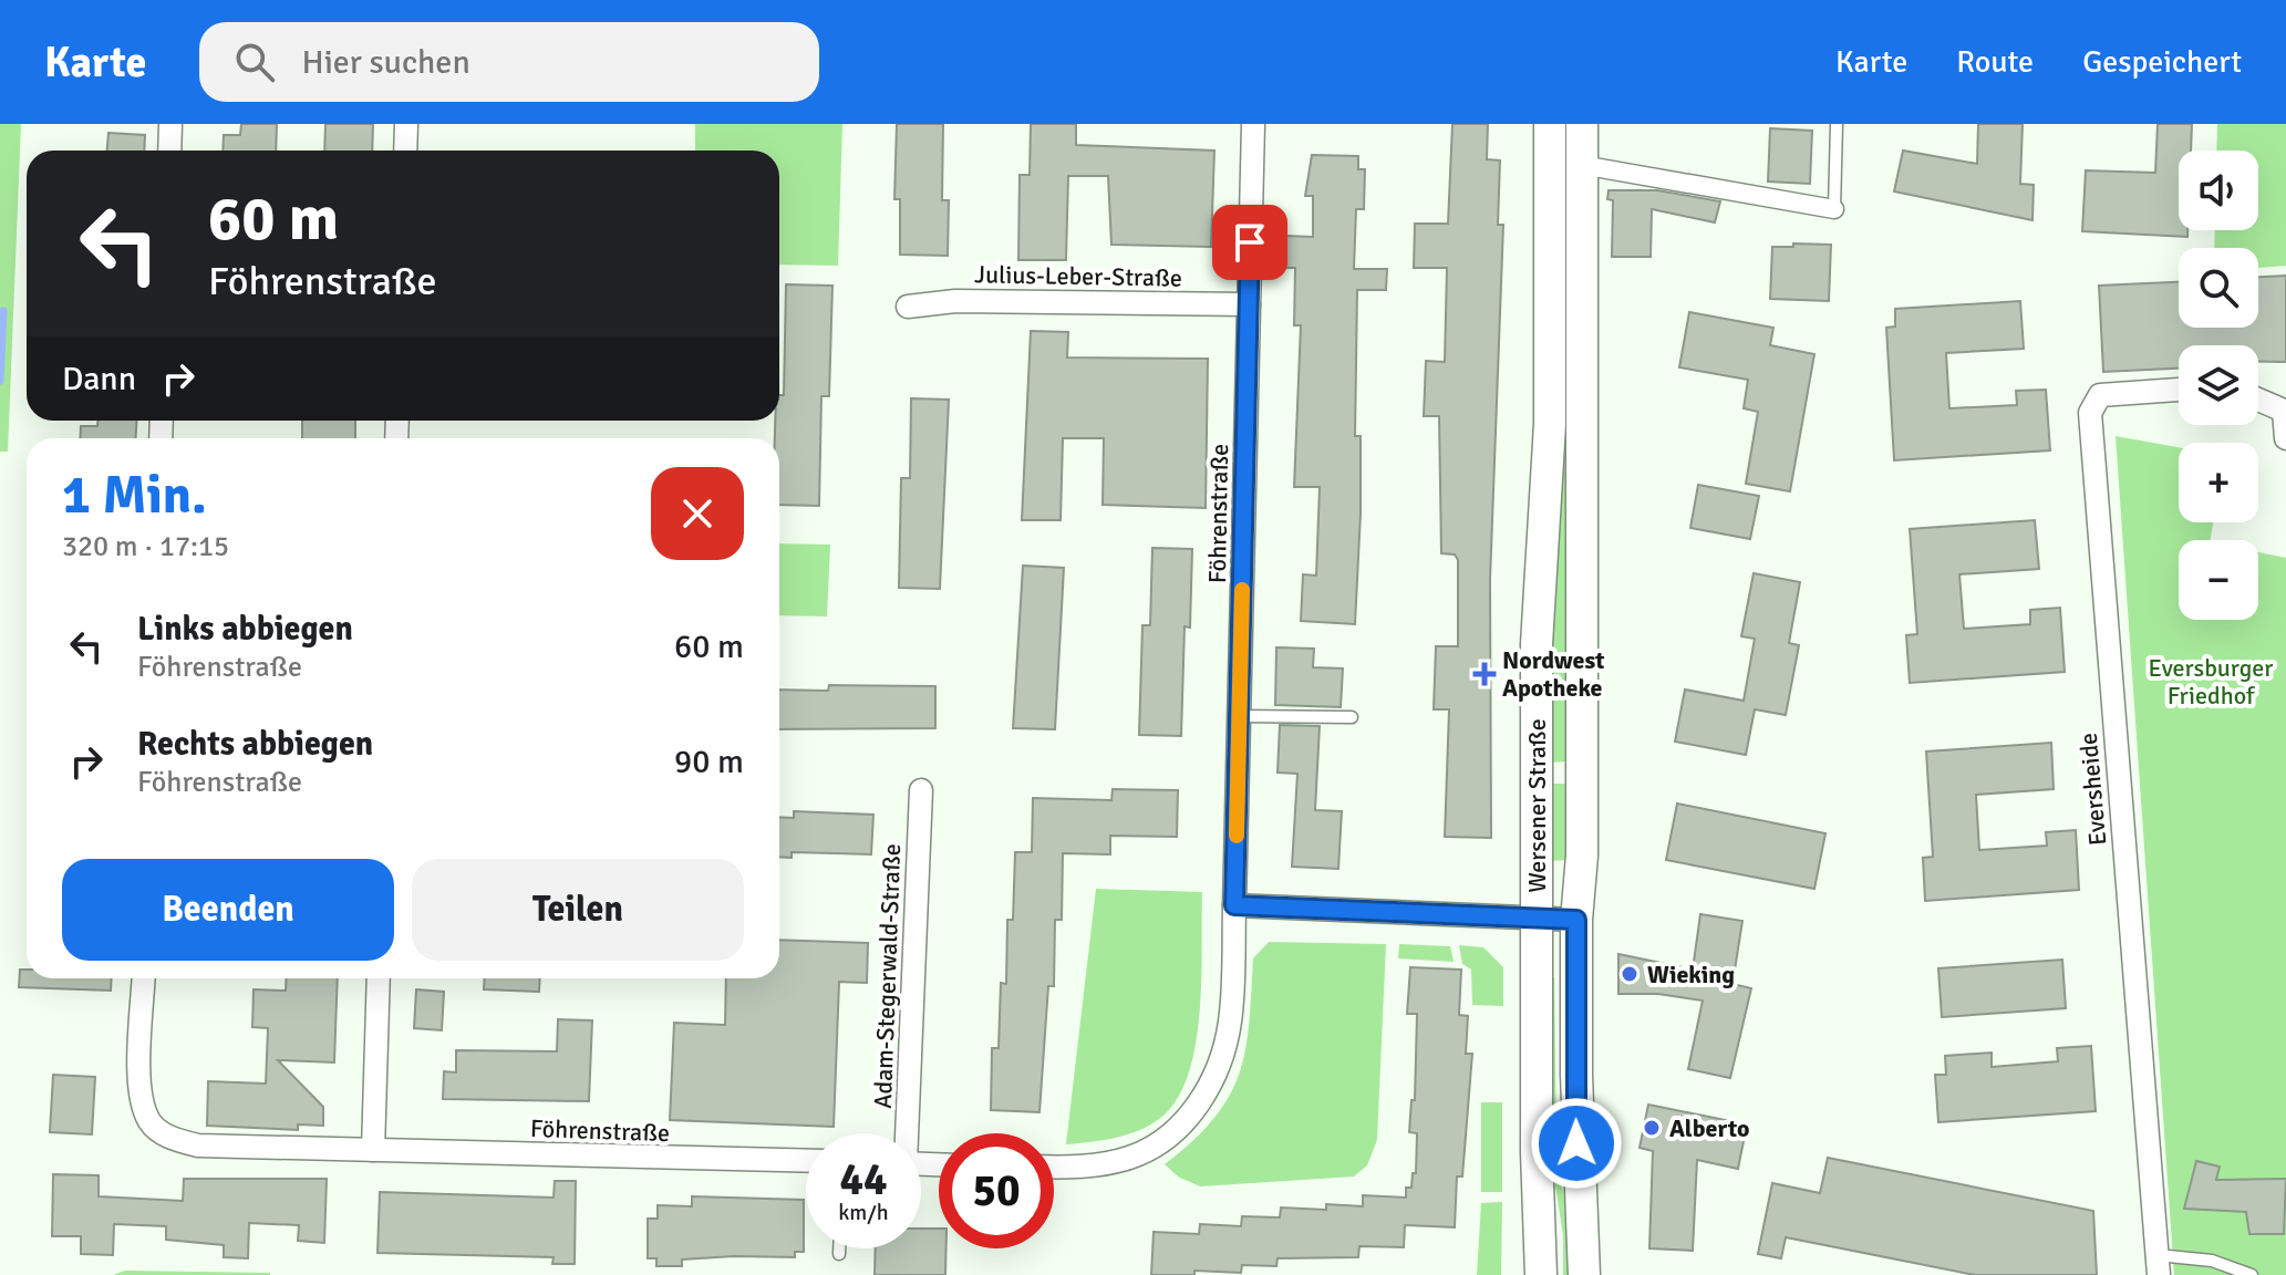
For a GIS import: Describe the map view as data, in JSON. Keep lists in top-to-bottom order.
{
  "streets": {
    "main road": ["Wersener Straße"],
    "street": [
      "Julius-Leber-Straße",
      "Föhrenstraße",
      "Eversheide",
      "Adam-Stegerwald-Straße"
    ]
  },
  "crossings": [
    ["Julius-Leber-Straße", "Föhrenstraße"]
  ],
  "parks": ["Eversburger Friedhof"],
  "places": {
    "health": ["Nordwest Apotheke"],
    "other": ["Wieking", "Alberto"]
  },
  "page": {
    "header": "Karte",
    "search": "Hier suchen",
    "nav": ["Karte", "Route", "Gespeichert"],
    "map_buttons": ["+", "−"],
    "turn": ["60 m", "Föhrenstraße"],
    "then": "Dann",
    "heading": ["1 Min.", "320 m · 17:15"],
    "list": [
      {
        "name": "Links abbiegen",
        "note": "Föhrenstraße",
        "value": "60 m"
      },
      {
        "name": "Rechts abbiegen",
        "note": "Föhrenstraße",
        "value": "90 m"
      }
    ],
    "buttons": ["Beenden", "Teilen"],
    "speed": "44 km/h",
    "limit": "50"
  }
}
